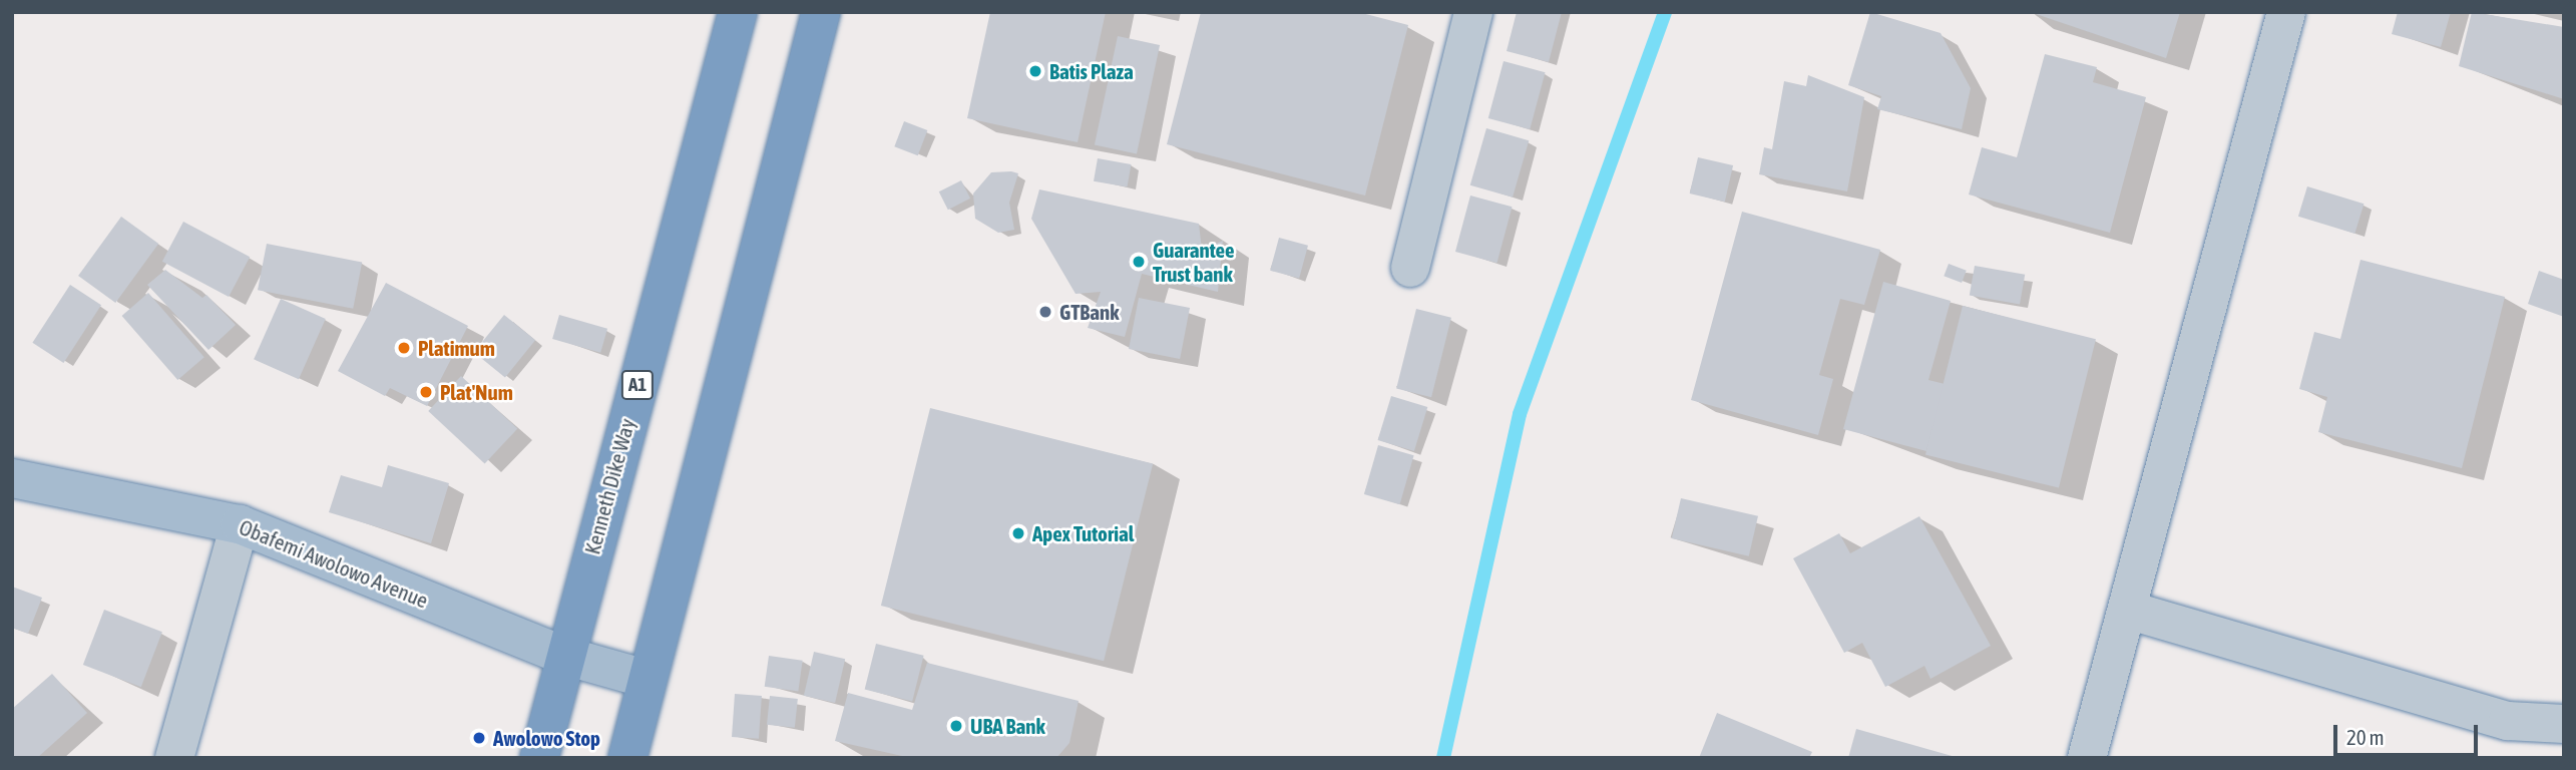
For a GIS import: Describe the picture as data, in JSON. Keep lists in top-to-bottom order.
{
  "streets": {
    "highway": ["A1", "Kenneth Dike Way"],
    "main road": ["Obafemi Awolowo Avenue"]
  },
  "crossings": [
    ["Kenneth Dike Way", "Obafemi Awolowo Avenue"]
  ],
  "places": [
    "Batis Plaza",
    "Guarantee Trust bank",
    "GTBank",
    "Platimum",
    "Plat'Num",
    "Apex Tutorial",
    "UBA Bank",
    "Awolowo Stop"
  ],
  "scale_bar": "20 m"
}
